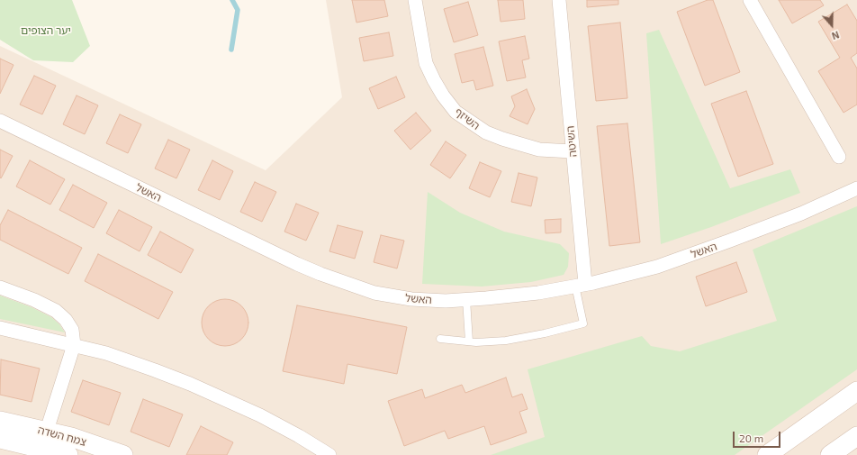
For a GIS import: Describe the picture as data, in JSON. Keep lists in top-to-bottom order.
{
  "streets": {
    "street": [
      "השיזף",
      "השיטה",
      "האשל",
      "צמח השדה"
    ]
  },
  "crossings": [
    ["השיזף", "השיטה"],
    ["השיטה", "האשל"]
  ],
  "parks": ["יער הצופים"],
  "scale_bar": "20 m",
  "north": "bottom"
}
